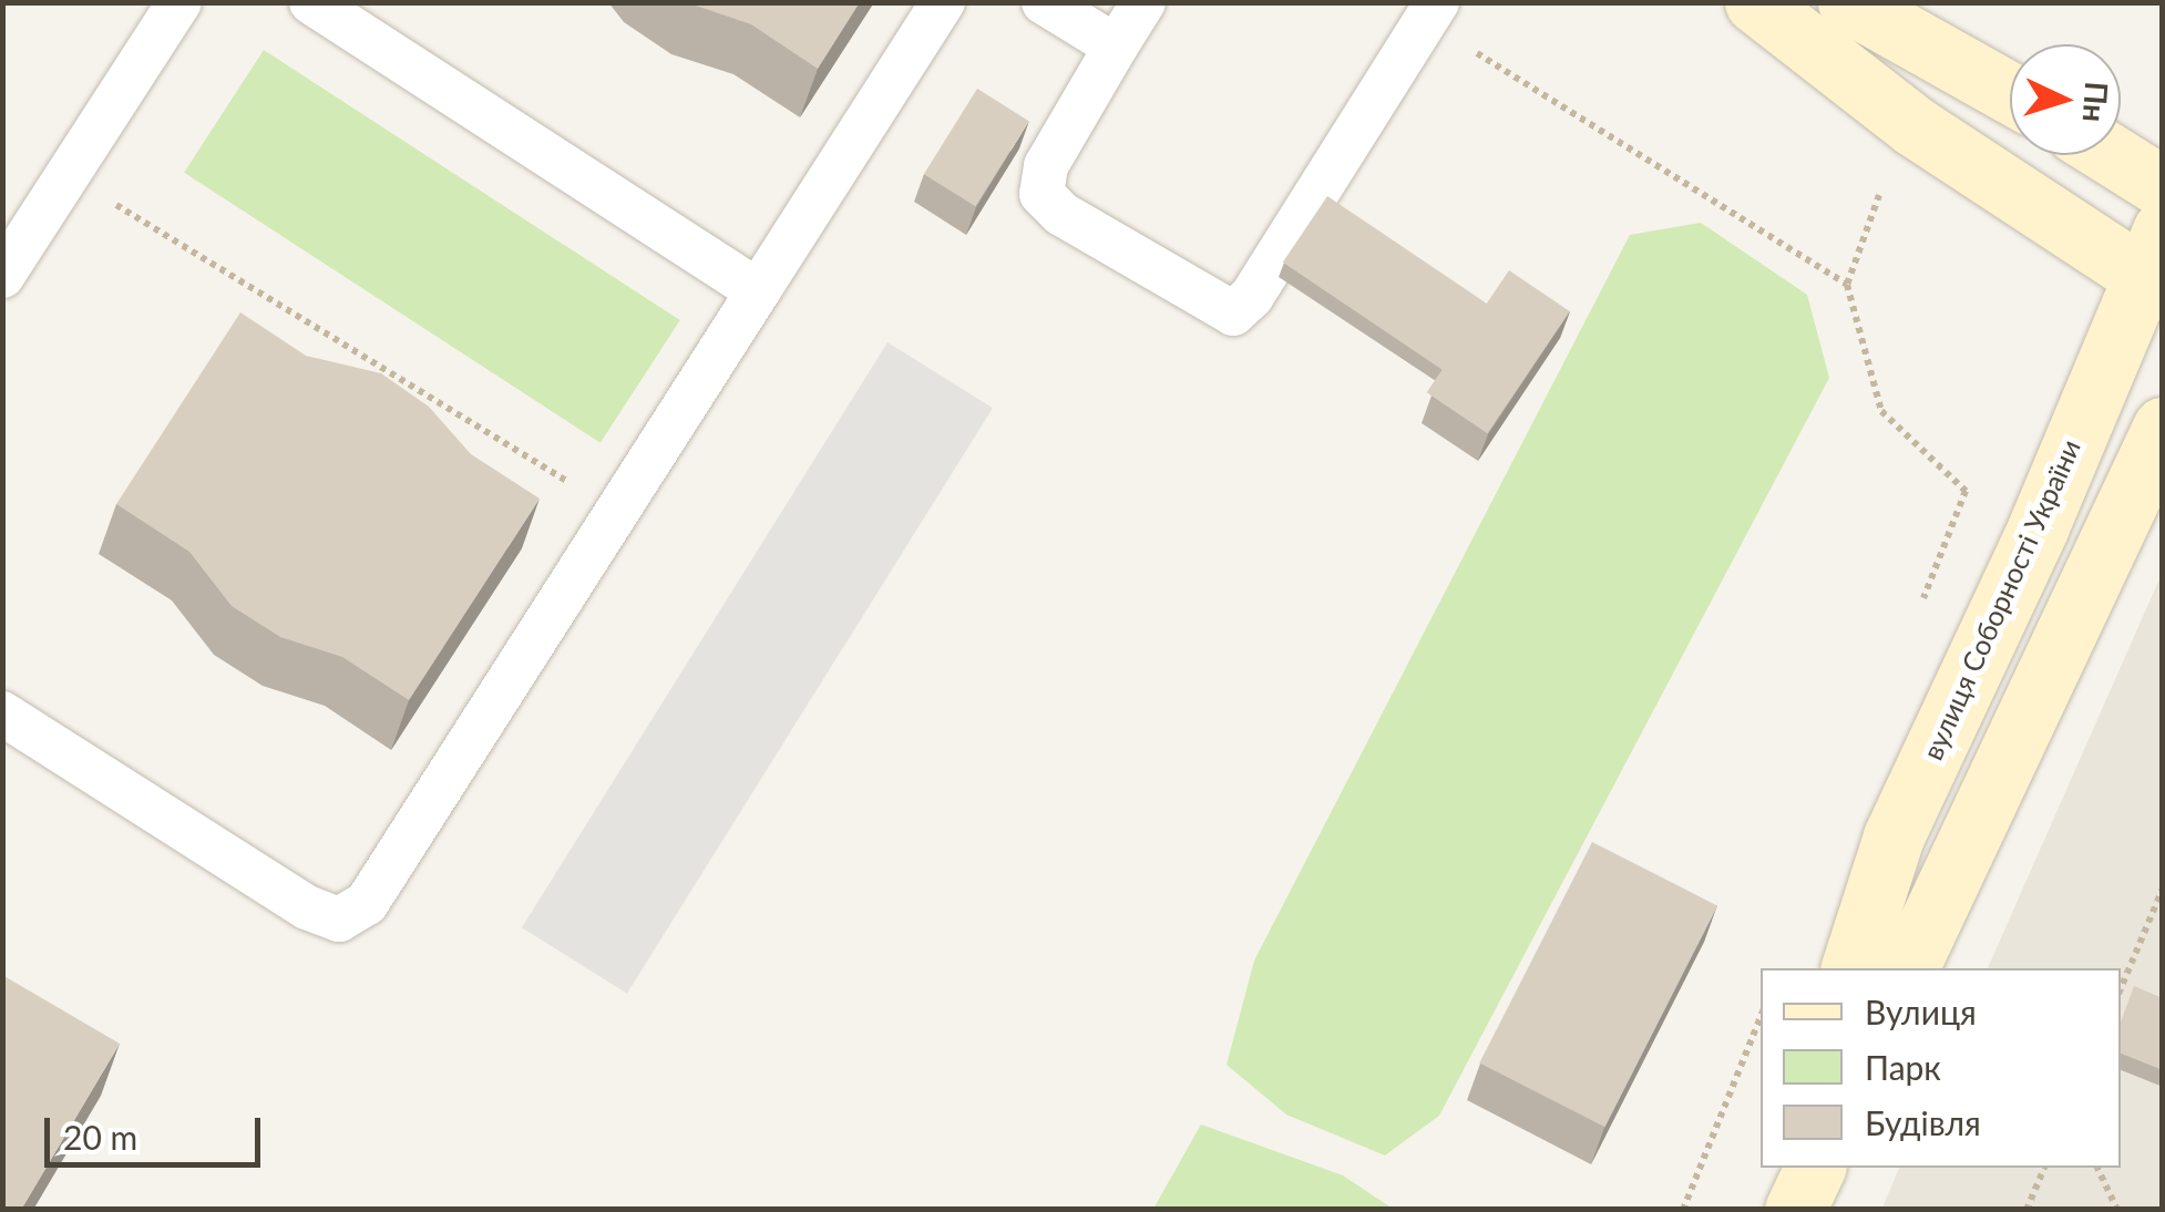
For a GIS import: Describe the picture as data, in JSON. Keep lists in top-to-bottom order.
{
  "streets": {
    "street": ["вулиця Соборності України"]
  },
  "legend": ["Вулиця", "Парк", "Будівля"],
  "scale_bar": "20 m",
  "north": "right"
}
